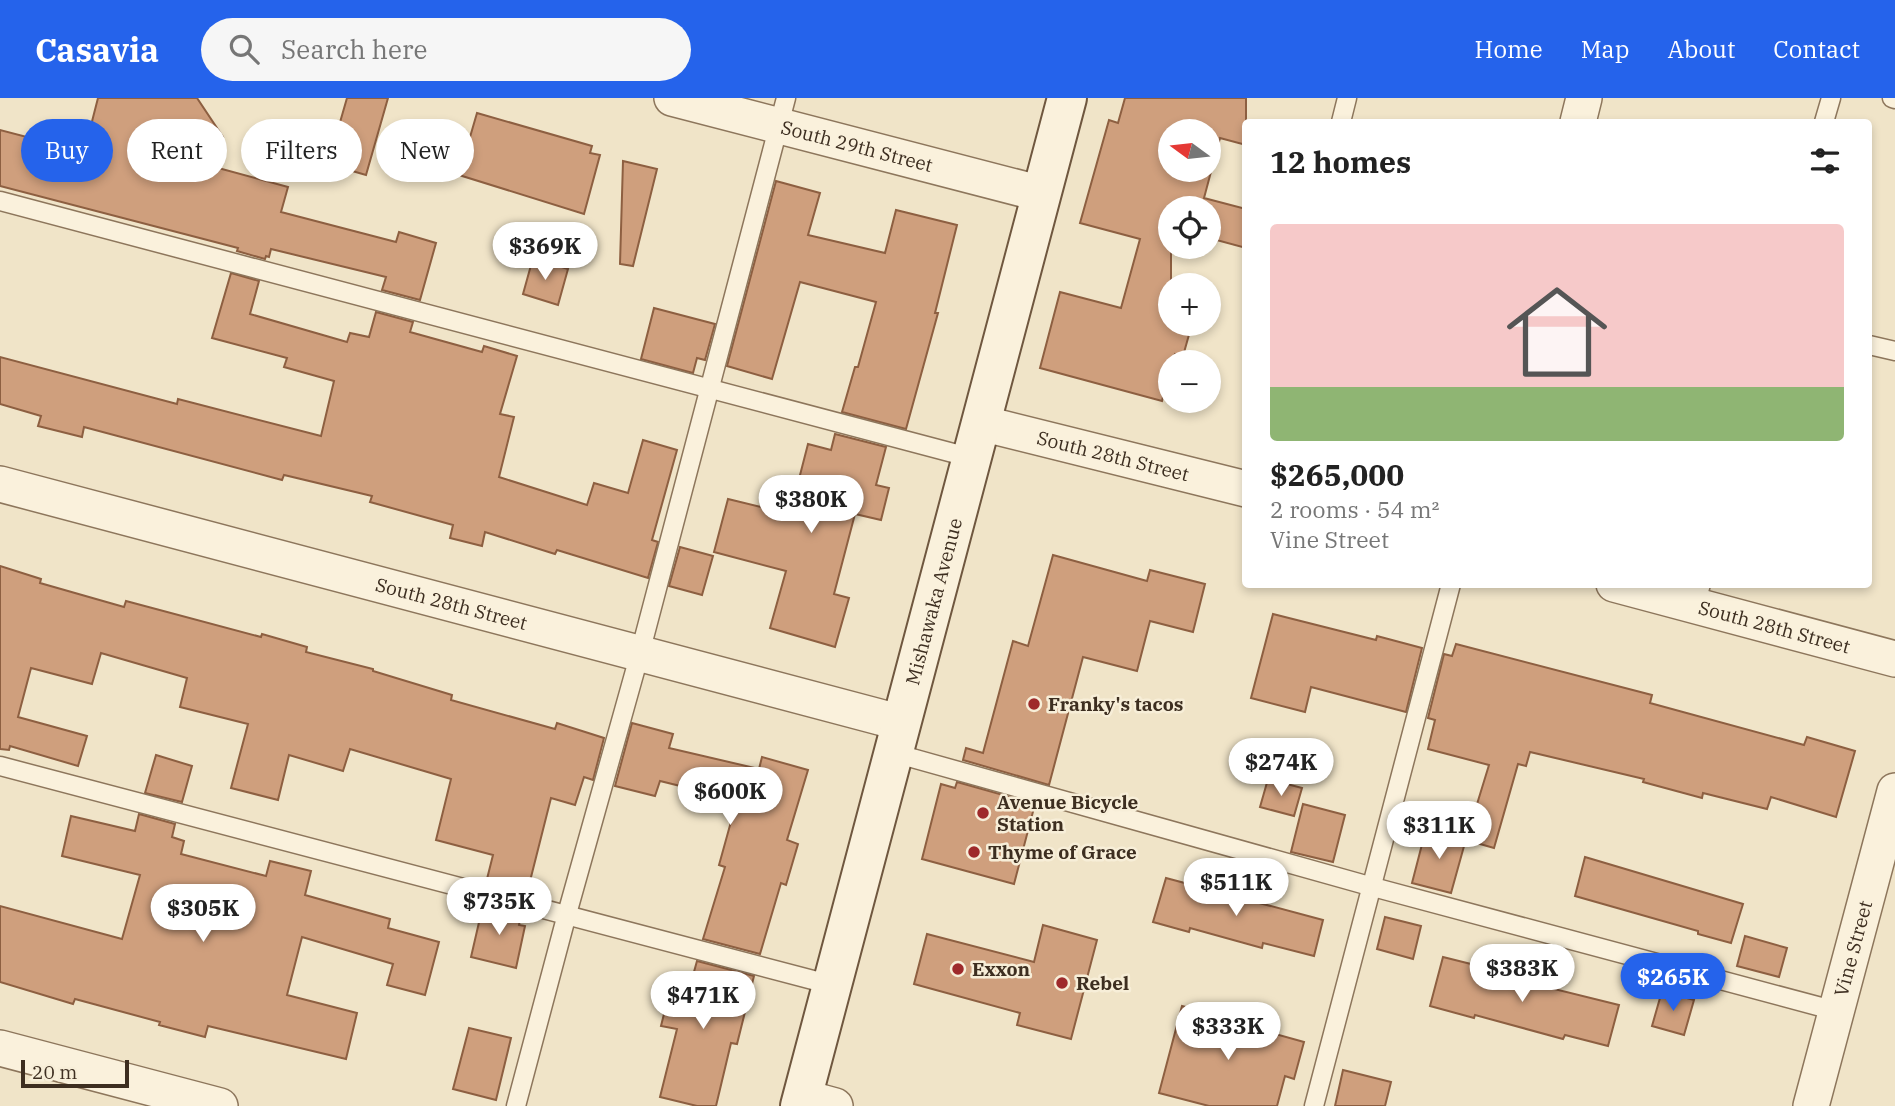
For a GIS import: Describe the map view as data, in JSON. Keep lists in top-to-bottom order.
{
  "streets": {
    "main road": ["Mishawaka Avenue"],
    "street": ["South 29th Street", "South 28th Street", "Vine Street"]
  },
  "crossings": [
    ["South 29th Street", "Mishawaka Avenue"],
    ["South 28th Street", "Mishawaka Avenue"]
  ],
  "places": [
    "Franky's tacos",
    "Avenue Bicycle Station",
    "Thyme of Grace",
    "Exxon",
    "Rebel"
  ],
  "scale_bar": "20 m",
  "north": "left",
  "page": {
    "header": "Casavia",
    "search": "Search here",
    "nav": [
      "Home",
      "Map",
      "About",
      "Contact"
    ],
    "map_buttons": ["+", "−"],
    "chip": [
      "Buy",
      "Rent",
      "Filters",
      "New"
    ],
    "heading": "12 homes",
    "list": [
      {
        "name": "$265,000",
        "note": "2 rooms · 54 m² · Vine Street"
      }
    ],
    "price": [
      "$369K",
      "$380K",
      "$274K",
      "$600K",
      "$311K",
      "$511K",
      "$735K",
      "$305K",
      "$383K",
      "$265K",
      "$471K",
      "$333K"
    ],
    "scale": "20 m"
  }
}
